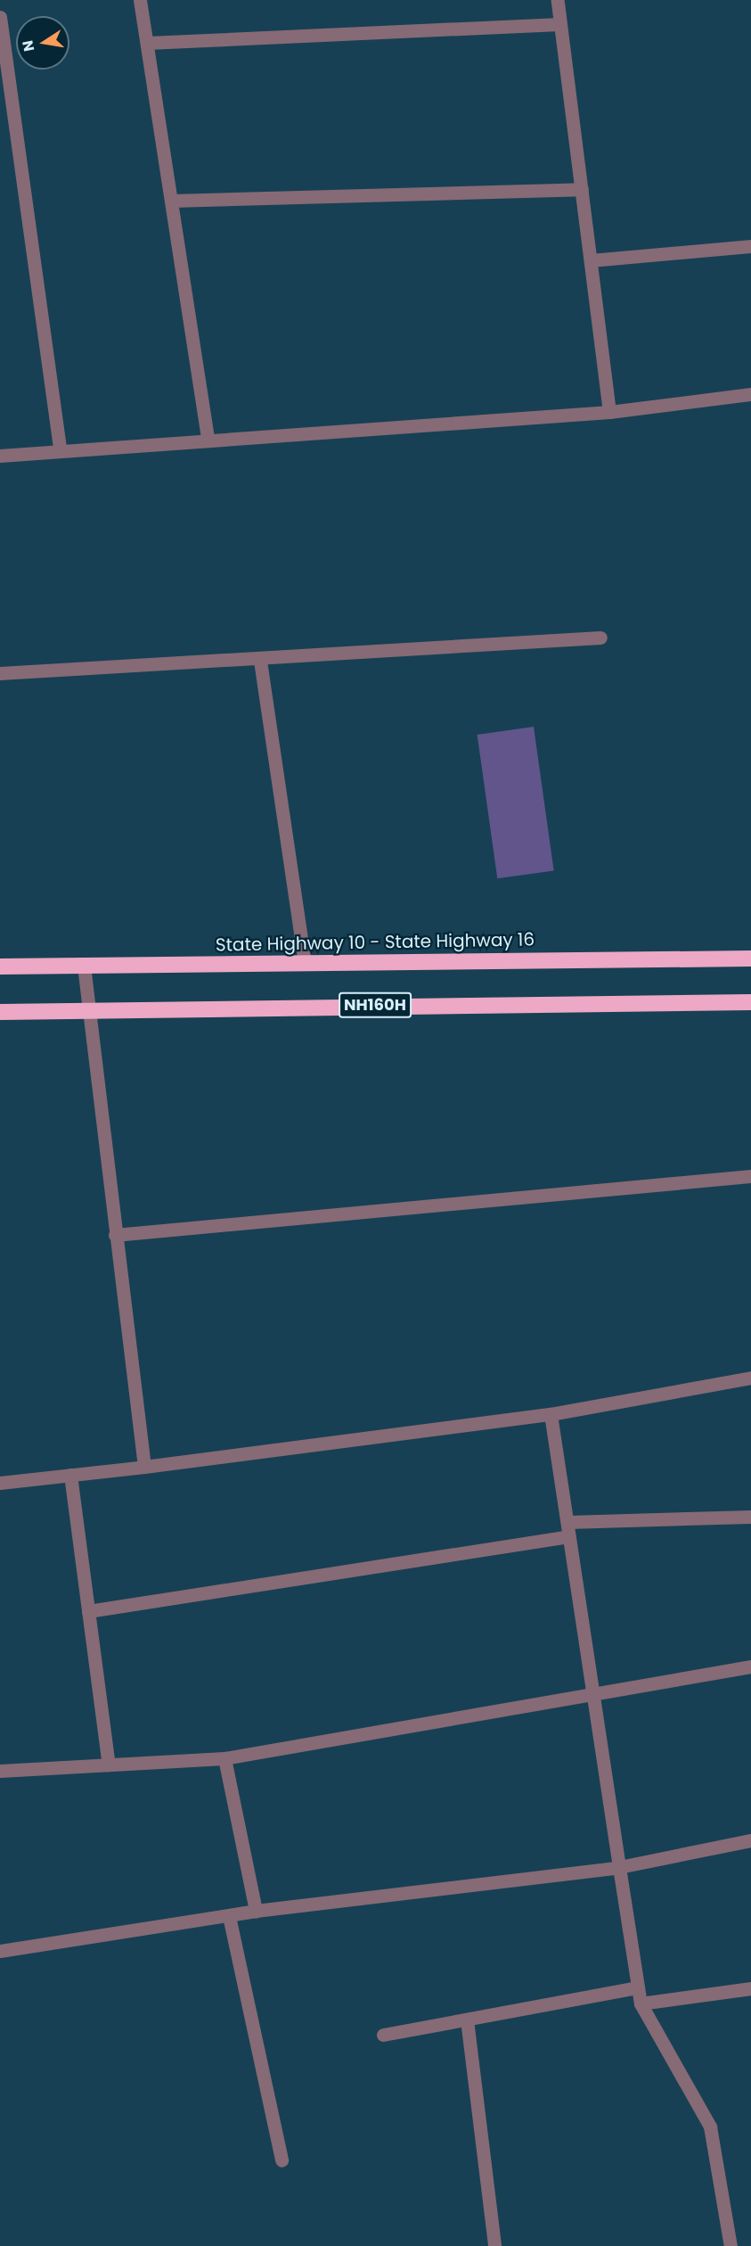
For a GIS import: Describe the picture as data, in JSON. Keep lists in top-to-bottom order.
{
  "streets": {
    "highway": ["State Highway 10 - State Highway 16", "NH160H"]
  },
  "north": "left"
}
